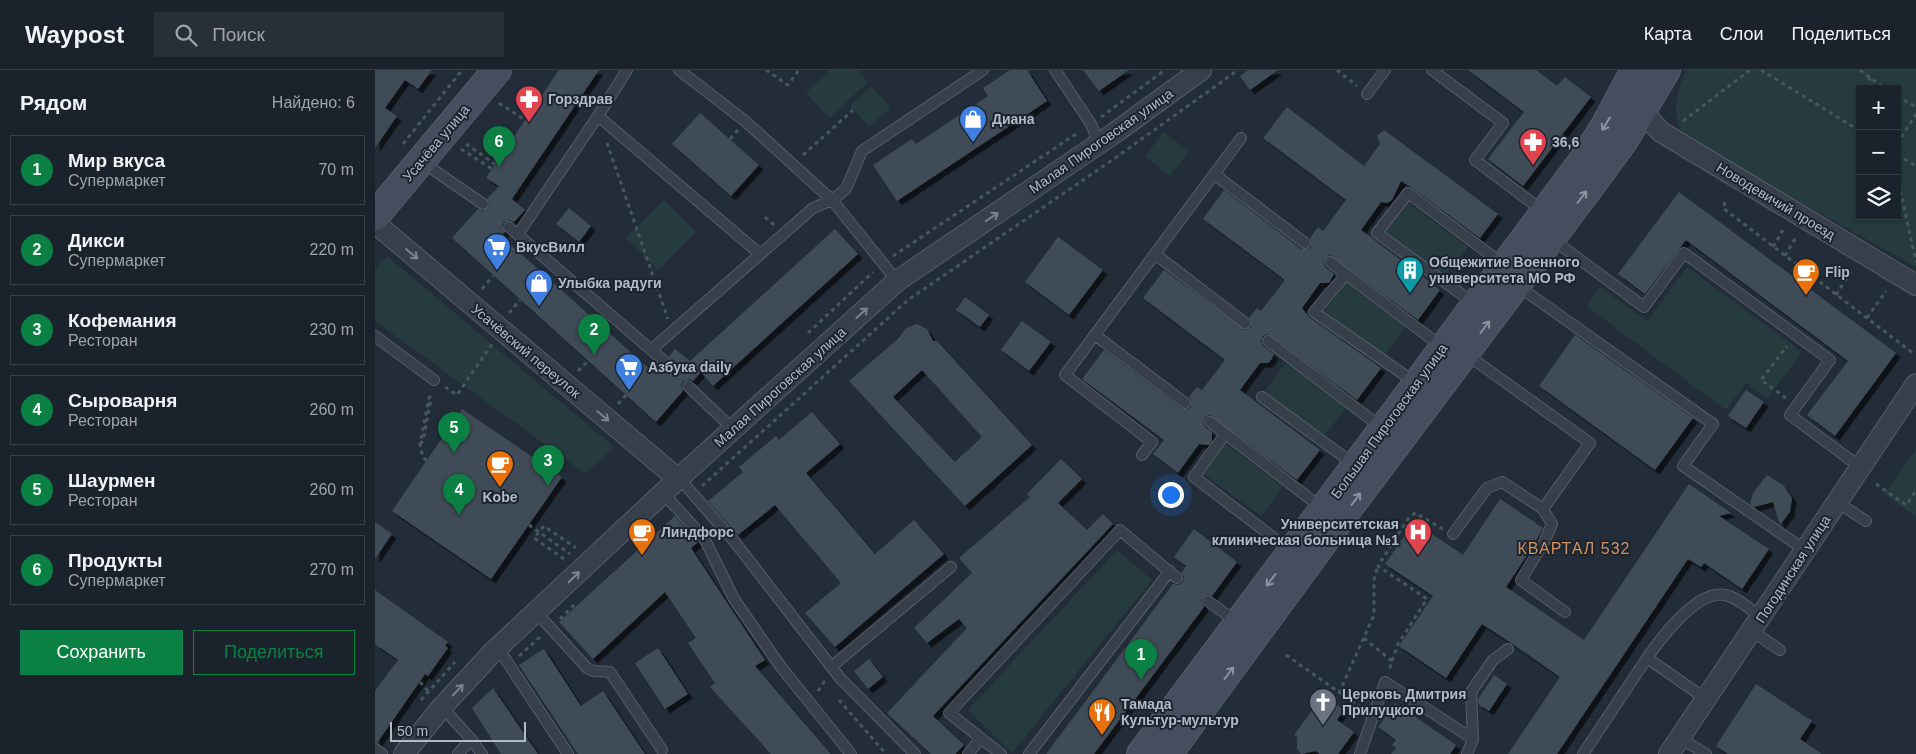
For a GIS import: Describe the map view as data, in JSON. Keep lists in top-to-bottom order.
{
  "streets": {
    "main road": ["Усачёва улица", "Большая Пироговская улица"],
    "street": [
      "Малая Пироговская улица",
      "Новодевичий проезд",
      "Усачёвский переулок",
      "Погодинская улица"
    ]
  },
  "crossings": [
    ["Малая Пироговская улица", "Усачёвский переулок"],
    ["Новодевичий проезд", "Большая Пироговская улица"]
  ],
  "one_way": ["Малая Пироговская улица", "Усачёвский переулок"],
  "districts": ["КВАРТАЛ 532"],
  "places": {
    "pharmacy": ["Горздрав", "36,6"],
    "shop": ["Диана", "Улыбка радуги"],
    "supermarket": ["ВкусВилл", "Азбука daily"],
    "building": ["Общежитие Военного университета МО РФ"],
    "cafe": ["Flip", "Kobe", "Линдфорс"],
    "hospital": ["Университетская клиническая больница №1"],
    "church": ["Церковь Дмитрия Прилуцкого"],
    "restaurant": ["Тамада Культур-мультур"]
  },
  "scale_bar": "50 m",
  "page": {
    "header": "Waypost",
    "search": "Поиск",
    "nav": ["Карта", "Слои", "Поделиться"],
    "heading": ["Рядом", "Найдено: 6"],
    "map_buttons": ["+", "−"],
    "pins": [
      "6",
      "2",
      "5",
      "3",
      "4",
      "1"
    ],
    "list": [
      {
        "mark": "1",
        "name": "Мир вкуса",
        "note": "Супермаркет",
        "value": "70 m"
      },
      {
        "mark": "2",
        "name": "Дикси",
        "note": "Супермаркет",
        "value": "220 m"
      },
      {
        "mark": "3",
        "name": "Кофемания",
        "note": "Ресторан",
        "value": "230 m"
      },
      {
        "mark": "4",
        "name": "Сыроварня",
        "note": "Ресторан",
        "value": "260 m"
      },
      {
        "mark": "5",
        "name": "Шаурмен",
        "note": "Ресторан",
        "value": "260 m"
      },
      {
        "mark": "6",
        "name": "Продукты",
        "note": "Супермаркет",
        "value": "270 m"
      }
    ],
    "buttons": ["Сохранить", "Поделиться"],
    "scale": "50 m"
  }
}
